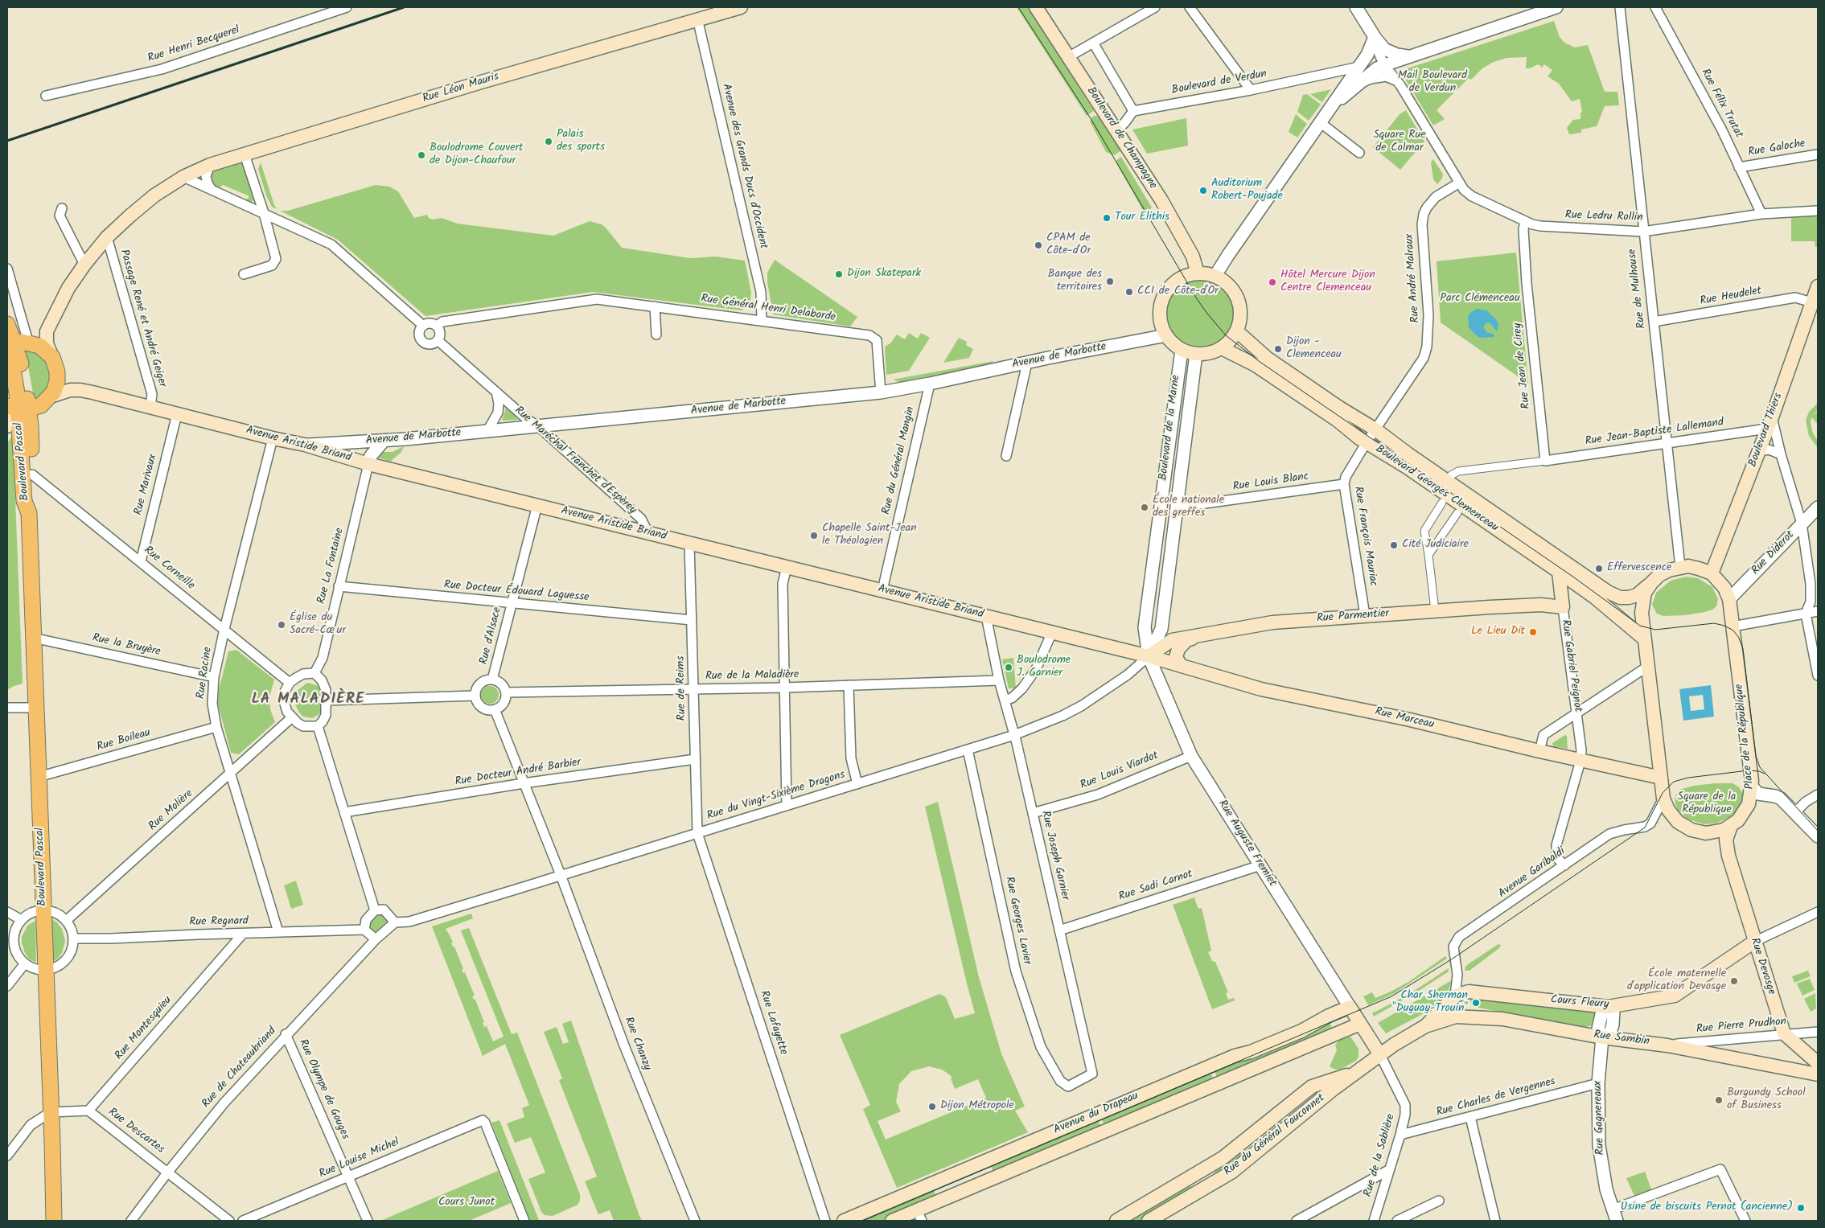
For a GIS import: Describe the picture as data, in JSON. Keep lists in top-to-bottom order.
{
  "streets": {
    "main road": [
      "Rue Léon Mauris",
      "Boulevard de Champagne",
      "Boulevard Thiers",
      "Avenue Aristide Briand",
      "Boulevard Pascal",
      "Boulevard Georges Clemenceau",
      "Rue Parmentier",
      "Rue Gabriel Peignot",
      "Rue Marceau",
      "Place de la République",
      "Rue Auguste Fremiet",
      "Rue Devosge",
      "Cours Fleury",
      "Rue Sambin",
      "Avenue du Drapeau",
      "Rue du Général Fauconnet"
    ],
    "street": [
      "Rue Henri Becquerel",
      "Boulevard de Verdun",
      "Rue Félix Trutat",
      "Rue Galoche",
      "Avenue des Grands Ducs d'Occident",
      "Rue Ledru Rollin",
      "Rue André Malraux",
      "Rue de Mulhouse",
      "Rue Heudelet",
      "Rue Général Henri Delaborde",
      "Passage René et André Geiger",
      "Avenue de Marbotte",
      "Rue Jean de Cirey",
      "Boulevard de la Marne",
      "Rue Jean-Baptiste Lallemand",
      "Rue Maréchal Franchet d'Espèrey",
      "Rue du Général Mangin",
      "Rue Louis Blanc",
      "Rue Marivaux",
      "Rue François Mauriac",
      "Rue Diderot",
      "Rue La Fontaine",
      "Rue Corneille",
      "Rue Docteur Édouard Laguesse",
      "Rue d'Alsace",
      "Rue la Bruyère",
      "Rue Racine",
      "Rue de la Maladière",
      "Rue de Reims",
      "Rue Boileau",
      "Rue Louis Viardot",
      "Rue Docteur André Barbier",
      "Rue du Vingt-Sixième Dragons",
      "Rue Molière",
      "Rue Joseph Garnier",
      "Avenue Garibaldi",
      "Rue Sadi Carnot",
      "Rue Georges Lavier",
      "Rue Regnard",
      "Rue Lafayette",
      "Rue Pierre Prudhon",
      "Rue Montesquieu",
      "Rue Chanzy",
      "Rue de Chateaubriand",
      "Rue Olympe de Gouges",
      "Rue Charles de Vergennes",
      "Rue Gagnereaux",
      "Rue Descartes",
      "Rue de la Sablière",
      "Rue Louise Michel"
    ]
  },
  "crossings": [
    ["Rue Léon Mauris", "Avenue des Grands Ducs d'Occident"],
    ["Rue Félix Trutat", "Rue Galoche"],
    ["Rue Félix Trutat", "Rue Ledru Rollin"],
    ["Boulevard de Champagne", "Avenue de Marbotte"],
    ["Boulevard de Champagne", "Boulevard de la Marne"],
    ["Boulevard de Champagne", "Boulevard Georges Clemenceau"],
    ["Avenue des Grands Ducs d'Occident", "Rue Général Henri Delaborde"],
    ["Rue Ledru Rollin", "Rue André Malraux"],
    ["Rue Ledru Rollin", "Rue de Mulhouse"],
    ["Rue Ledru Rollin", "Rue Jean de Cirey"],
    ["Rue André Malraux", "Boulevard Georges Clemenceau"],
    ["Rue André Malraux", "Rue François Mauriac"],
    ["Rue de Mulhouse", "Rue Heudelet"],
    ["Rue de Mulhouse", "Rue Jean-Baptiste Lallemand"],
    ["Rue Heudelet", "Boulevard Thiers"],
    ["Rue Général Henri Delaborde", "Avenue de Marbotte"],
    ["Rue Général Henri Delaborde", "Rue Maréchal Franchet d'Espèrey"],
    ["Passage René et André Geiger", "Avenue Aristide Briand"],
    ["Avenue de Marbotte", "Boulevard de la Marne"],
    ["Avenue de Marbotte", "Avenue Aristide Briand"],
    ["Avenue de Marbotte", "Rue Maréchal Franchet d'Espèrey"],
    ["Avenue de Marbotte", "Rue du Général Mangin"],
    ["Avenue de Marbotte", "Boulevard Georges Clemenceau"],
    ["Rue Jean de Cirey", "Rue Jean-Baptiste Lallemand"],
    ["Boulevard de la Marne", "Avenue Aristide Briand"],
    ["Boulevard de la Marne", "Rue Louis Blanc"],
    ["Boulevard de la Marne", "Boulevard Georges Clemenceau"],
    ["Boulevard de la Marne", "Rue Parmentier"],
    ["Boulevard de la Marne", "Rue Marceau"],
    ["Boulevard de la Marne", "Rue du Vingt-Sixième Dragons"],
    ["Boulevard de la Marne", "Rue Auguste Fremiet"],
    ["Boulevard Thiers", "Rue Jean-Baptiste Lallemand"],
    ["Boulevard Thiers", "Place de la République"],
    ["Avenue Aristide Briand", "Rue Maréchal Franchet d'Espèrey"],
    ["Avenue Aristide Briand", "Rue du Général Mangin"],
    ["Avenue Aristide Briand", "Rue Marivaux"],
    ["Avenue Aristide Briand", "Rue La Fontaine"],
    ["Avenue Aristide Briand", "Rue Parmentier"],
    ["Avenue Aristide Briand", "Rue d'Alsace"],
    ["Avenue Aristide Briand", "Rue Racine"],
    ["Avenue Aristide Briand", "Rue de Reims"],
    ["Avenue Aristide Briand", "Rue Marceau"],
    ["Avenue Aristide Briand", "Rue du Vingt-Sixième Dragons"],
    ["Avenue Aristide Briand", "Rue Auguste Fremiet"],
    ["Avenue Aristide Briand", "Rue Joseph Garnier"],
    ["Boulevard Pascal", "Rue Corneille"],
    ["Boulevard Pascal", "Rue la Bruyère"],
    ["Boulevard Pascal", "Rue Boileau"],
    ["Rue Louis Blanc", "Rue François Mauriac"],
    ["Rue Marivaux", "Rue Corneille"],
    ["Boulevard Georges Clemenceau", "Rue François Mauriac"],
    ["Boulevard Georges Clemenceau", "Rue Gabriel Peignot"],
    ["Rue François Mauriac", "Rue Parmentier"],
    ["Rue Diderot", "Place de la République"],
    ["Rue La Fontaine", "Rue Corneille"],
    ["Rue La Fontaine", "Rue Docteur Édouard Laguesse"],
    ["Rue La Fontaine", "Rue Molière"],
    ["Rue Corneille", "Rue Racine"],
    ["Rue Corneille", "Rue Molière"],
    ["Rue Docteur Édouard Laguesse", "Rue d'Alsace"],
    ["Rue Docteur Édouard Laguesse", "Rue de Reims"],
    ["Rue Parmentier", "Rue Gabriel Peignot"],
    ["Rue Parmentier", "Rue Marceau"],
    ["Rue Parmentier", "Rue du Vingt-Sixième Dragons"],
    ["Rue Parmentier", "Rue Auguste Fremiet"],
    ["Rue d'Alsace", "Rue de la Maladière"],
    ["Rue la Bruyère", "Rue Racine"],
    ["Rue Gabriel Peignot", "Rue Marceau"],
    ["Rue Gabriel Peignot", "Avenue Garibaldi"],
    ["Rue Racine", "Rue Boileau"],
    ["Rue Racine", "Rue Molière"],
    ["Rue Racine", "Rue Regnard"],
    ["Rue de la Maladière", "Rue de Reims"],
    ["Rue de la Maladière", "Rue Joseph Garnier"],
    ["Rue de Reims", "Rue Docteur André Barbier"],
    ["Rue de Reims", "Rue du Vingt-Sixième Dragons"],
    ["Rue de Reims", "Rue Lafayette"],
    ["Rue Marceau", "Rue du Vingt-Sixième Dragons"],
    ["Rue Marceau", "Rue Auguste Fremiet"],
    ["Rue Louis Viardot", "Rue Auguste Fremiet"],
    ["Rue Louis Viardot", "Rue Joseph Garnier"],
    ["Rue du Vingt-Sixième Dragons", "Rue Auguste Fremiet"],
    ["Rue du Vingt-Sixième Dragons", "Rue Joseph Garnier"],
    ["Rue du Vingt-Sixième Dragons", "Rue Georges Lavier"],
    ["Rue du Vingt-Sixième Dragons", "Rue Lafayette"],
    ["Rue du Vingt-Sixième Dragons", "Rue Chanzy"],
    ["Rue du Vingt-Sixième Dragons", "Rue de Chateaubriand"],
    ["Rue Auguste Fremiet", "Rue Sadi Carnot"],
    ["Rue Auguste Fremiet", "Rue Sambin"],
    ["Rue Auguste Fremiet", "Avenue du Drapeau"],
    ["Rue Auguste Fremiet", "Rue du Général Fauconnet"],
    ["Rue Auguste Fremiet", "Rue de la Sablière"],
    ["Rue Joseph Garnier", "Rue Sadi Carnot"],
    ["Rue Joseph Garnier", "Rue Georges Lavier"],
    ["Avenue Garibaldi", "Cours Fleury"],
    ["Rue Regnard", "Rue Montesquieu"],
    ["Rue Devosge", "Cours Fleury"],
    ["Rue Devosge", "Rue Pierre Prudhon"],
    ["Cours Fleury", "Rue Gagnereaux"],
    ["Rue Pierre Prudhon", "Rue Sambin"],
    ["Rue Montesquieu", "Rue Descartes"],
    ["Rue Sambin", "Rue Gagnereaux"],
    ["Rue Sambin", "Rue du Général Fauconnet"],
    ["Rue Sambin", "Rue de la Sablière"],
    ["Rue de Chateaubriand", "Rue Olympe de Gouges"],
    ["Rue de Chateaubriand", "Rue Descartes"],
    ["Rue Olympe de Gouges", "Rue Louise Michel"],
    ["Rue Charles de Vergennes", "Rue Gagnereaux"],
    ["Rue Charles de Vergennes", "Rue de la Sablière"],
    ["Rue du Général Fauconnet", "Rue de la Sablière"]
  ],
  "districts": ["LA MALADIÈRE"],
  "parks": [
    "Mail Boulevard de Verdun",
    "Square Rue de Colmar",
    "Parc Clémenceau",
    "Square de la République",
    "Cours Junot"
  ],
  "places": [
    "Palais des sports",
    "Boulodrome Couvert de Dijon-Chaufour",
    "Auditorium Robert-Poujade",
    "Tour Elithis",
    "CPAM de Côte-d'Or",
    "Dijon Skatepark",
    "Banque des territoires",
    "Hôtel Mercure Dijon Centre Clemenceau",
    "CCI de Côte-d'Or",
    "Dijon - Clemenceau",
    "École nationale des greffes",
    "Chapelle Saint-Jean le Théologien",
    "Cité Judiciaire",
    "Effervescence",
    "Église du Sacré-Cœur",
    "Le Lieu Dit",
    "Boulodrome J. Garnier",
    "École maternelle d'application Devosge",
    "Char Sherman \"Duguay-Trouin\"",
    "Burgundy School of Business",
    "Dijon Métropole",
    "Usine de biscuits Pernot (ancienne)"
  ]
}
